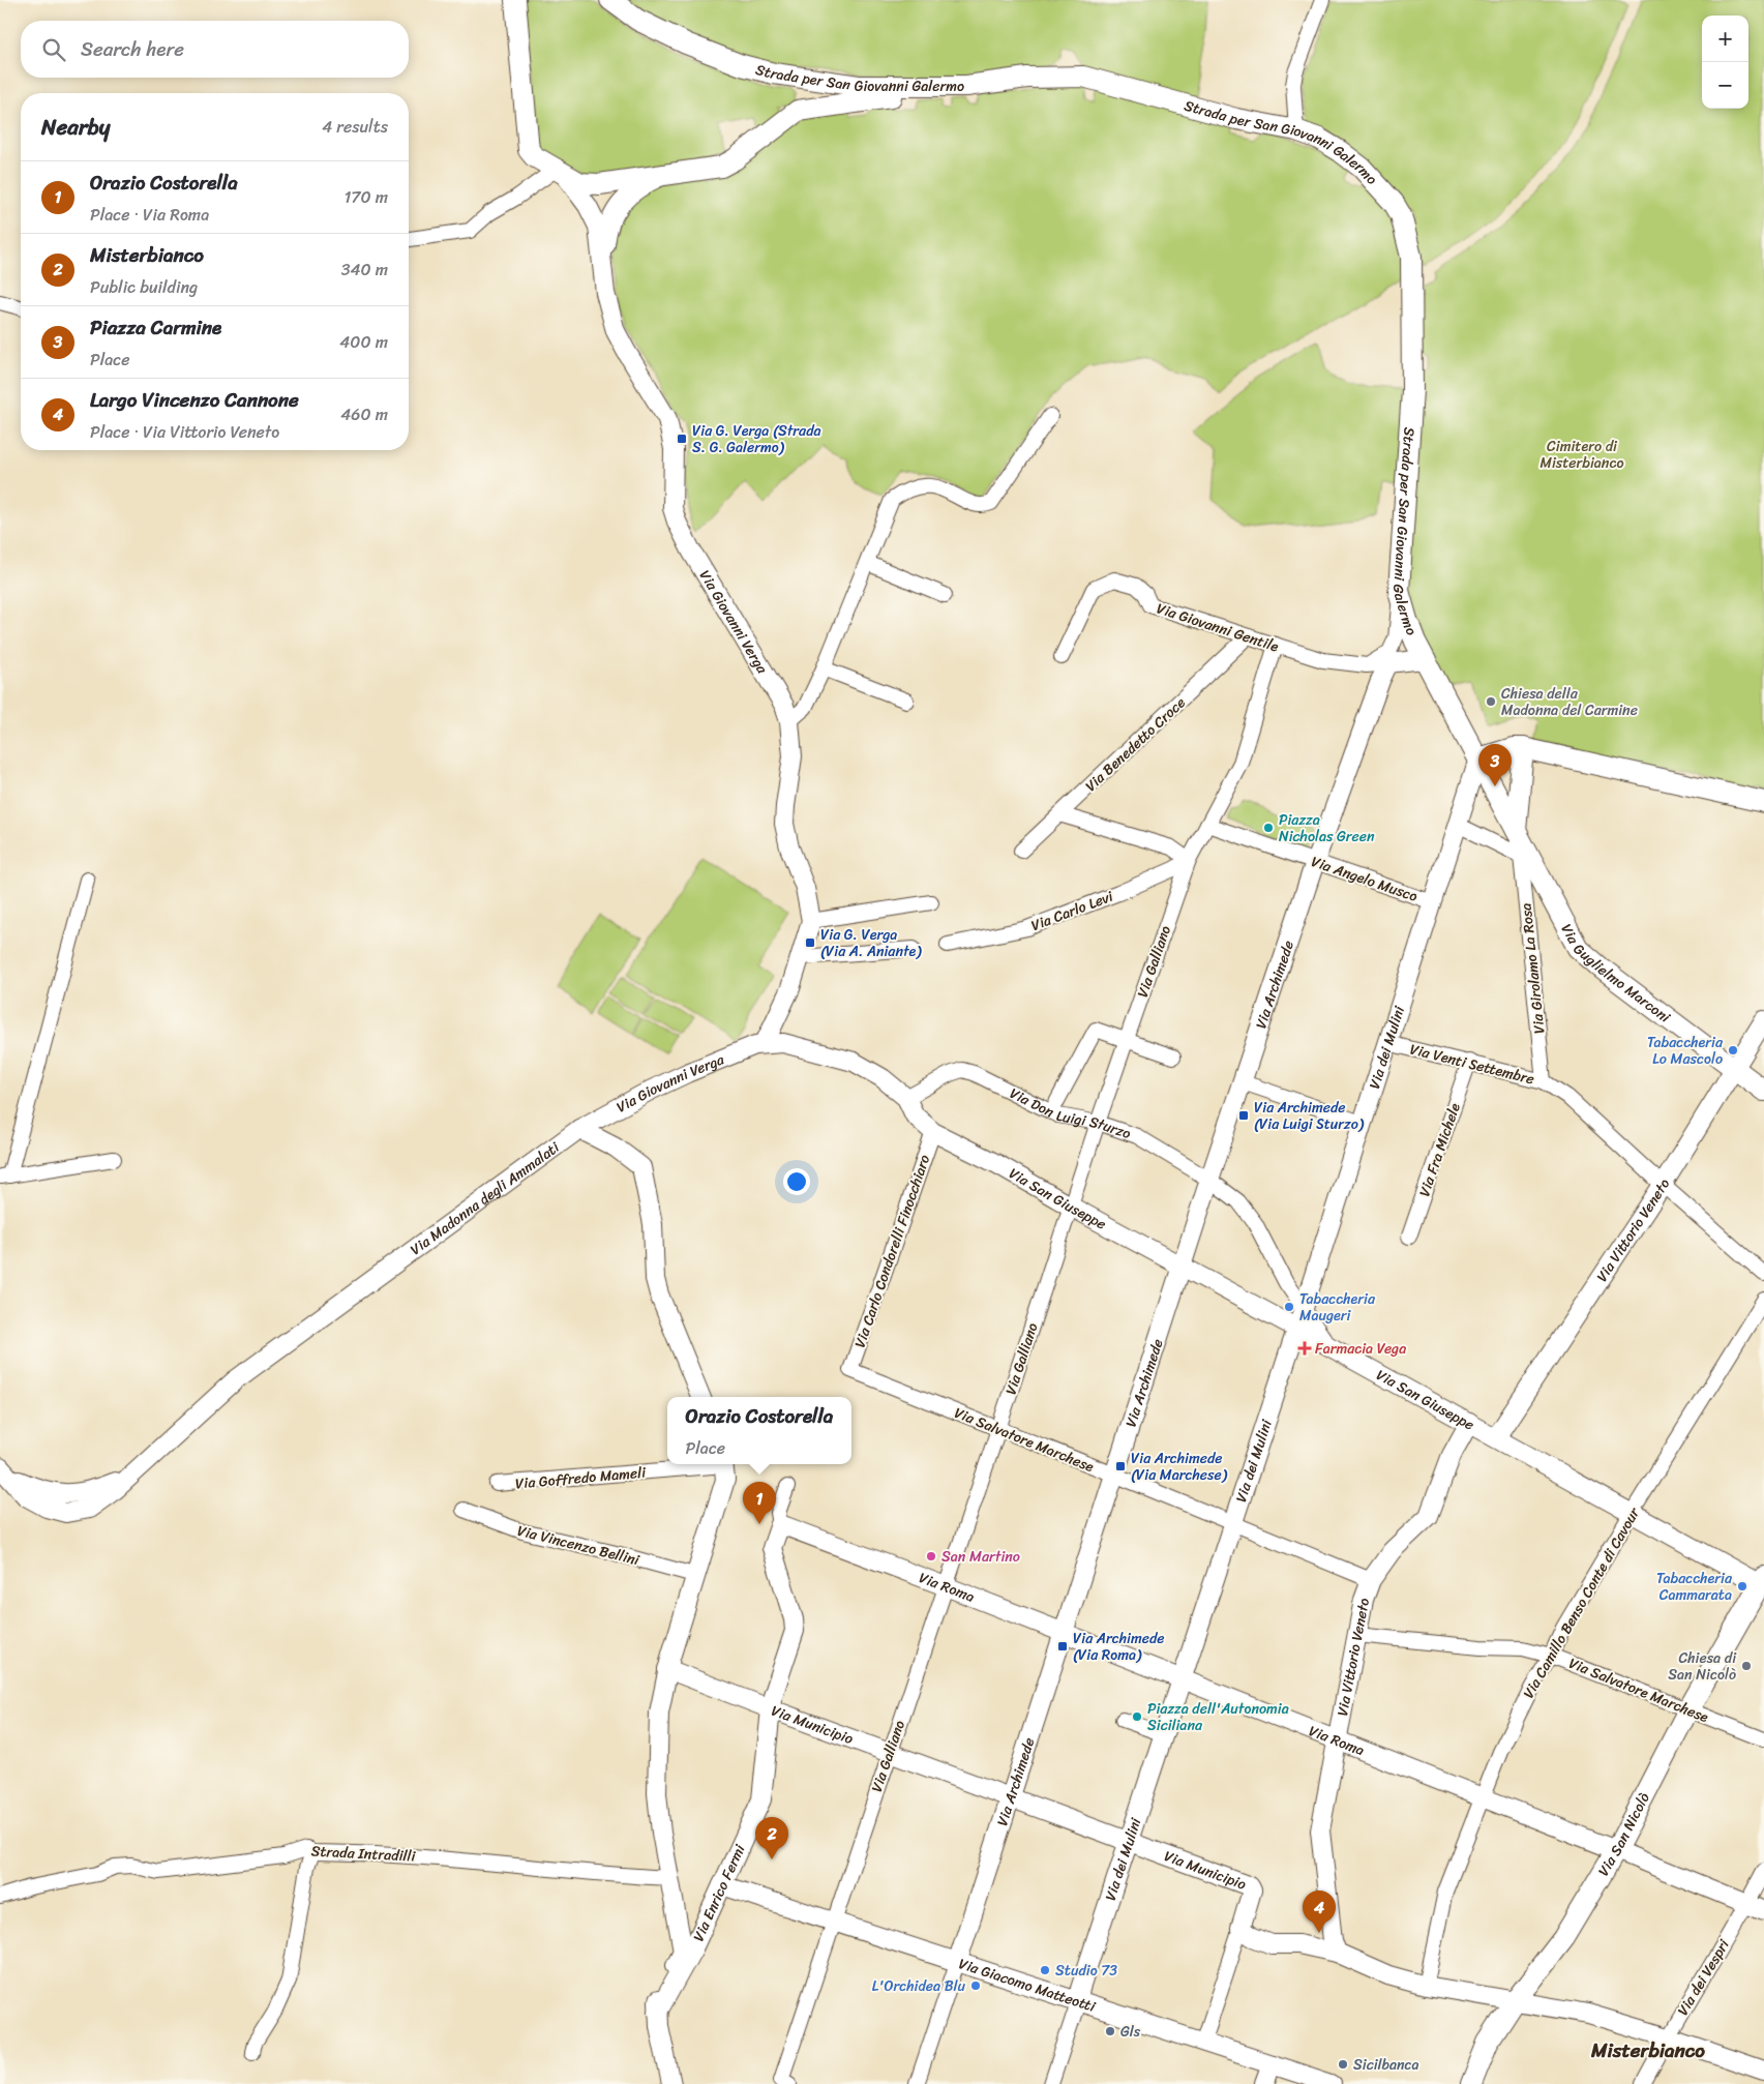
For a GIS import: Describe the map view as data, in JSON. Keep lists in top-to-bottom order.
{
  "streets": {
    "main road": ["Strada per San Giovanni Galermo", "Via Guglielmo Marconi", "Via San Nicolò"],
    "street": [
      "Via Giovanni Verga",
      "Via Giovanni Gentile",
      "Via Benedetto Croce",
      "Via Angelo Musco",
      "Via Carlo Levi",
      "Via Galliano",
      "Via Girolamo La Rosa",
      "Via Archimede",
      "Via dei Mulini",
      "Via Venti Settembre",
      "Via Don Luigi Sturzo",
      "Via Fra Michele",
      "Via San Giuseppe",
      "Via Madonna degli Ammalati",
      "Via Vittorio Veneto",
      "Via Carlo Condorelli Finocchiaro",
      "Via Salvatore Marchese",
      "Via Goffredo Mameli",
      "Via Vincenzo Bellini",
      "Via Roma",
      "Via Camillo Benso Conte di Cavour",
      "Via Municipio",
      "Strada Intradilli",
      "Via Enrico Fermi",
      "Via dei Vespri",
      "Via Giacomo Matteotti"
    ]
  },
  "crossings": [
    ["Strada per San Giovanni Galermo", "Via Guglielmo Marconi"],
    ["Strada per San Giovanni Galermo", "Via dei Mulini"],
    ["Via Giovanni Verga", "Via Madonna degli Ammalati"],
    ["Via Giovanni Gentile", "Via Benedetto Croce"],
    ["Via Giovanni Gentile", "Via Galliano"],
    ["Via Giovanni Gentile", "Via Archimede"],
    ["Via Angelo Musco", "Via Galliano"],
    ["Via Angelo Musco", "Via Archimede"],
    ["Via Angelo Musco", "Via dei Mulini"],
    ["Via Carlo Levi", "Via Galliano"],
    ["Via Galliano", "Via Don Luigi Sturzo"],
    ["Via Galliano", "Via San Giuseppe"],
    ["Via Galliano", "Via Salvatore Marchese"],
    ["Via Galliano", "Via Roma"],
    ["Via Galliano", "Via Municipio"],
    ["Via Galliano", "Via Giacomo Matteotti"],
    ["Via Girolamo La Rosa", "Via Guglielmo Marconi"],
    ["Via Girolamo La Rosa", "Via Venti Settembre"],
    ["Via Guglielmo Marconi", "Via dei Mulini"],
    ["Via Guglielmo Marconi", "Via Vittorio Veneto"],
    ["Via Archimede", "Via Don Luigi Sturzo"],
    ["Via Archimede", "Via San Giuseppe"],
    ["Via Archimede", "Via Salvatore Marchese"],
    ["Via Archimede", "Via Roma"],
    ["Via Archimede", "Via Municipio"],
    ["Via Archimede", "Via Giacomo Matteotti"],
    ["Via dei Mulini", "Via Venti Settembre"],
    ["Via dei Mulini", "Via Don Luigi Sturzo"],
    ["Via dei Mulini", "Via San Giuseppe"],
    ["Via dei Mulini", "Via Salvatore Marchese"],
    ["Via dei Mulini", "Via Roma"],
    ["Via dei Mulini", "Via Municipio"],
    ["Via dei Mulini", "Via Giacomo Matteotti"],
    ["Via Venti Settembre", "Via Fra Michele"],
    ["Via Venti Settembre", "Via Vittorio Veneto"],
    ["Via Don Luigi Sturzo", "Via San Giuseppe"],
    ["Via San Giuseppe", "Via Vittorio Veneto"],
    ["Via San Giuseppe", "Via Carlo Condorelli Finocchiaro"],
    ["Via San Giuseppe", "Via Camillo Benso Conte di Cavour"],
    ["Via San Giuseppe", "Via San Nicolò"],
    ["Via Vittorio Veneto", "Via Salvatore Marchese"],
    ["Via Vittorio Veneto", "Via Roma"],
    ["Via Carlo Condorelli Finocchiaro", "Via Salvatore Marchese"],
    ["Via Salvatore Marchese", "Via Camillo Benso Conte di Cavour"],
    ["Via Salvatore Marchese", "Via San Nicolò"],
    ["Via Roma", "Via Camillo Benso Conte di Cavour"],
    ["Via Roma", "Via San Nicolò"],
    ["Via Roma", "Via Enrico Fermi"],
    ["Via Roma", "Via dei Vespri"],
    ["Via Municipio", "Via Enrico Fermi"],
    ["Via Enrico Fermi", "Via Giacomo Matteotti"]
  ],
  "districts": ["Misterbianco"],
  "parks": ["Cimitero di Misterbianco"],
  "places": {
    "transit": [
      "Via G. Verga (Strada S. G. Galermo)",
      "Via G. Verga (Via A. Aniante)",
      "Via Archimede (Via Luigi Sturzo)",
      "Via Archimede (Via Marchese)",
      "Via Archimede (Via Roma)"
    ],
    "other": [
      "Chiesa della Madonna del Carmine",
      "Piazza Nicholas Green",
      "Tabaccheria Lo Mascolo",
      "Tabaccheria Maugeri",
      "San Martino",
      "Tabaccheria Cammarata",
      "Chiesa di San Nicolò",
      "Piazza dell'Autonomia Siciliana",
      "Studio 73",
      "L'Orchidea Blu",
      "Gls",
      "Sicilbanca"
    ],
    "health": ["Farmacia Vega"]
  },
  "page": {
    "map_buttons": ["+", "−"],
    "search": "Search here",
    "heading": ["Nearby", "4 results"],
    "list": [
      {
        "mark": "1",
        "name": "Orazio Costorella",
        "note": "Place · Via Roma",
        "value": "170 m"
      },
      {
        "mark": "2",
        "name": "Misterbianco",
        "note": "Public building",
        "value": "340 m"
      },
      {
        "mark": "3",
        "name": "Piazza Carmine",
        "note": "Place",
        "value": "400 m"
      },
      {
        "mark": "4",
        "name": "Largo Vincenzo Cannone",
        "note": "Place · Via Vittorio Veneto",
        "value": "460 m"
      }
    ],
    "pins": [
      "3",
      "1",
      "2",
      "4"
    ],
    "popup": ["Orazio Costorella", "Place"]
  }
}
